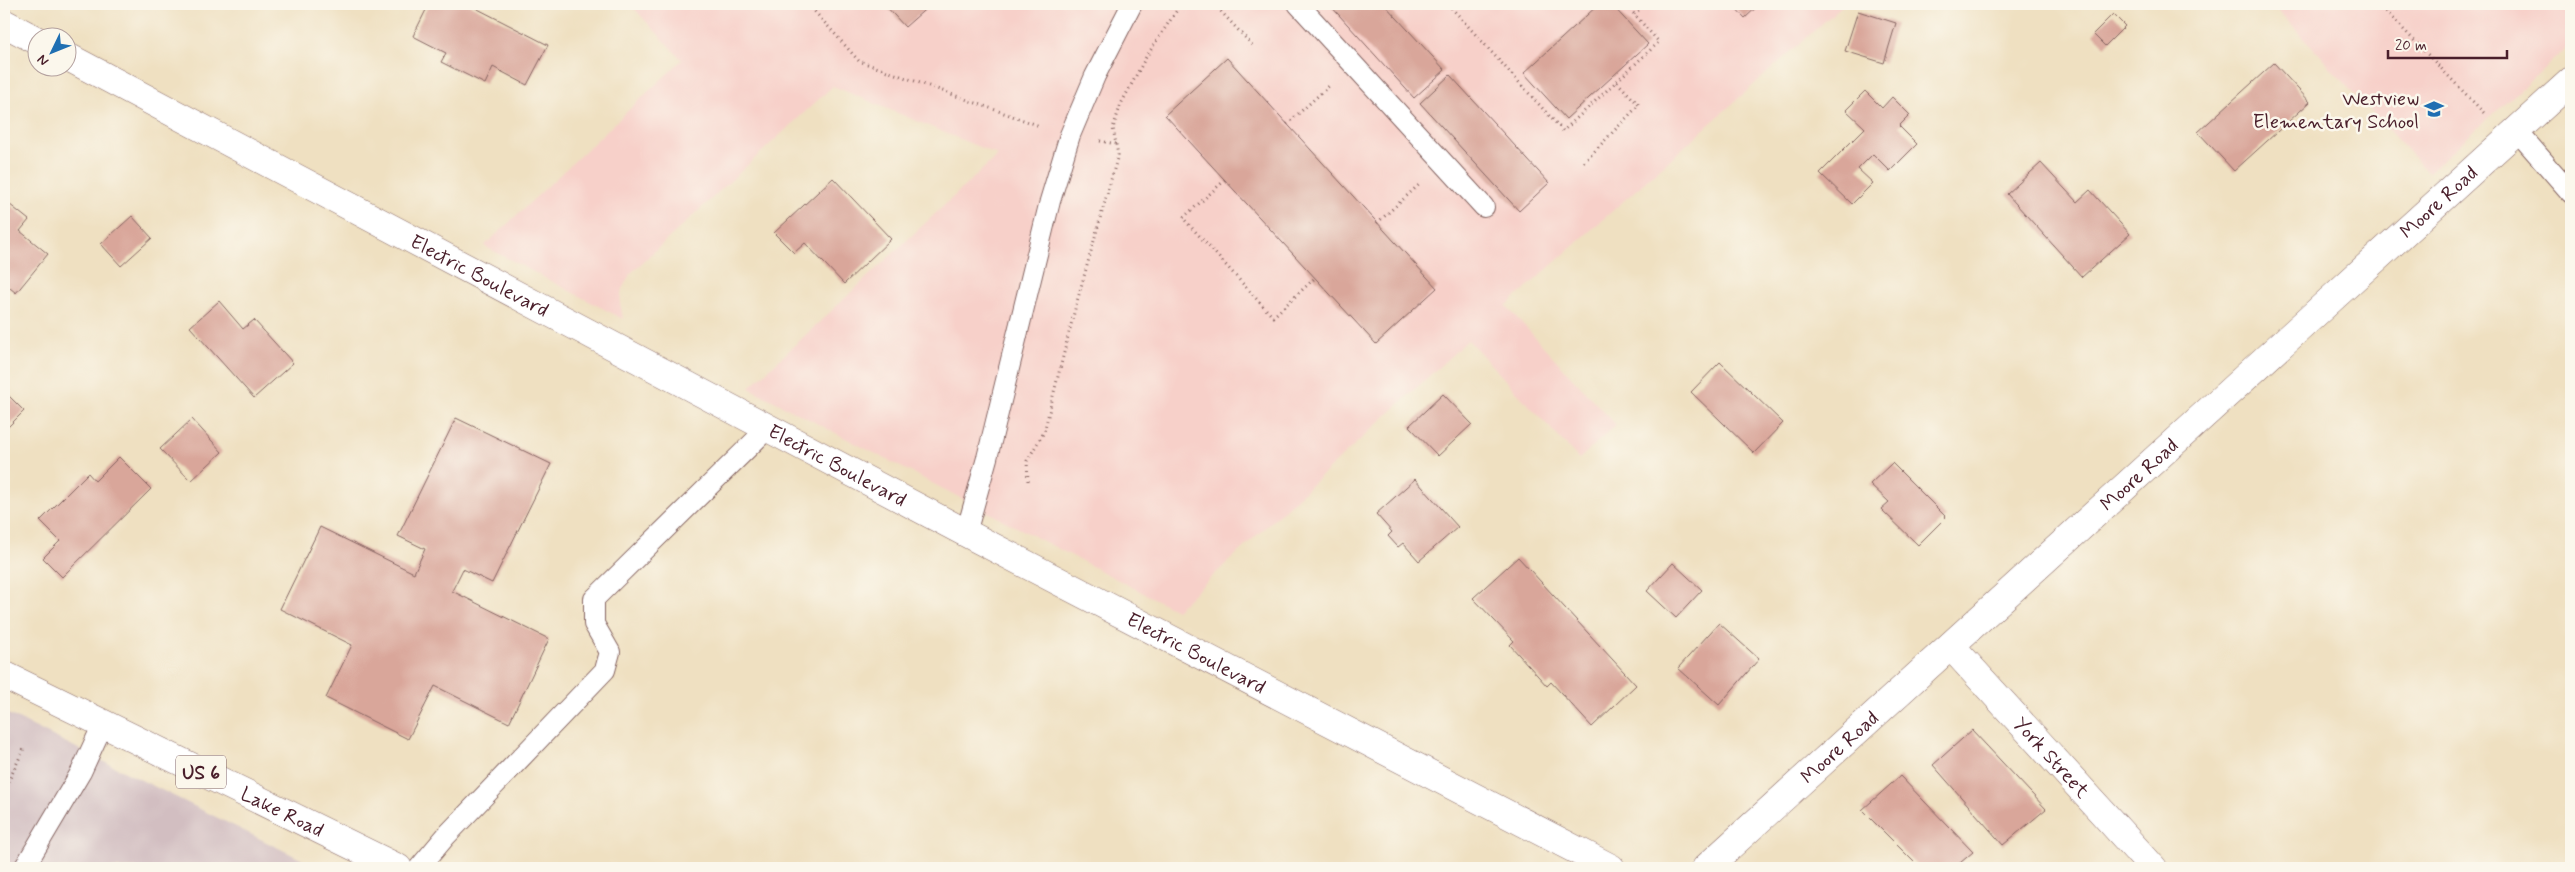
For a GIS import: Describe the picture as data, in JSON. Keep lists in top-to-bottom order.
{
  "streets": {
    "street": [
      "Moore Road",
      "Electric Boulevard",
      "York Street",
      "US 6",
      "Lake Road"
    ]
  },
  "crossings": [
    ["Moore Road", "York Street"]
  ],
  "places": {
    "school or university": ["Westview Elementary School"]
  },
  "scale_bar": "20 m",
  "north": "bottom left"
}
